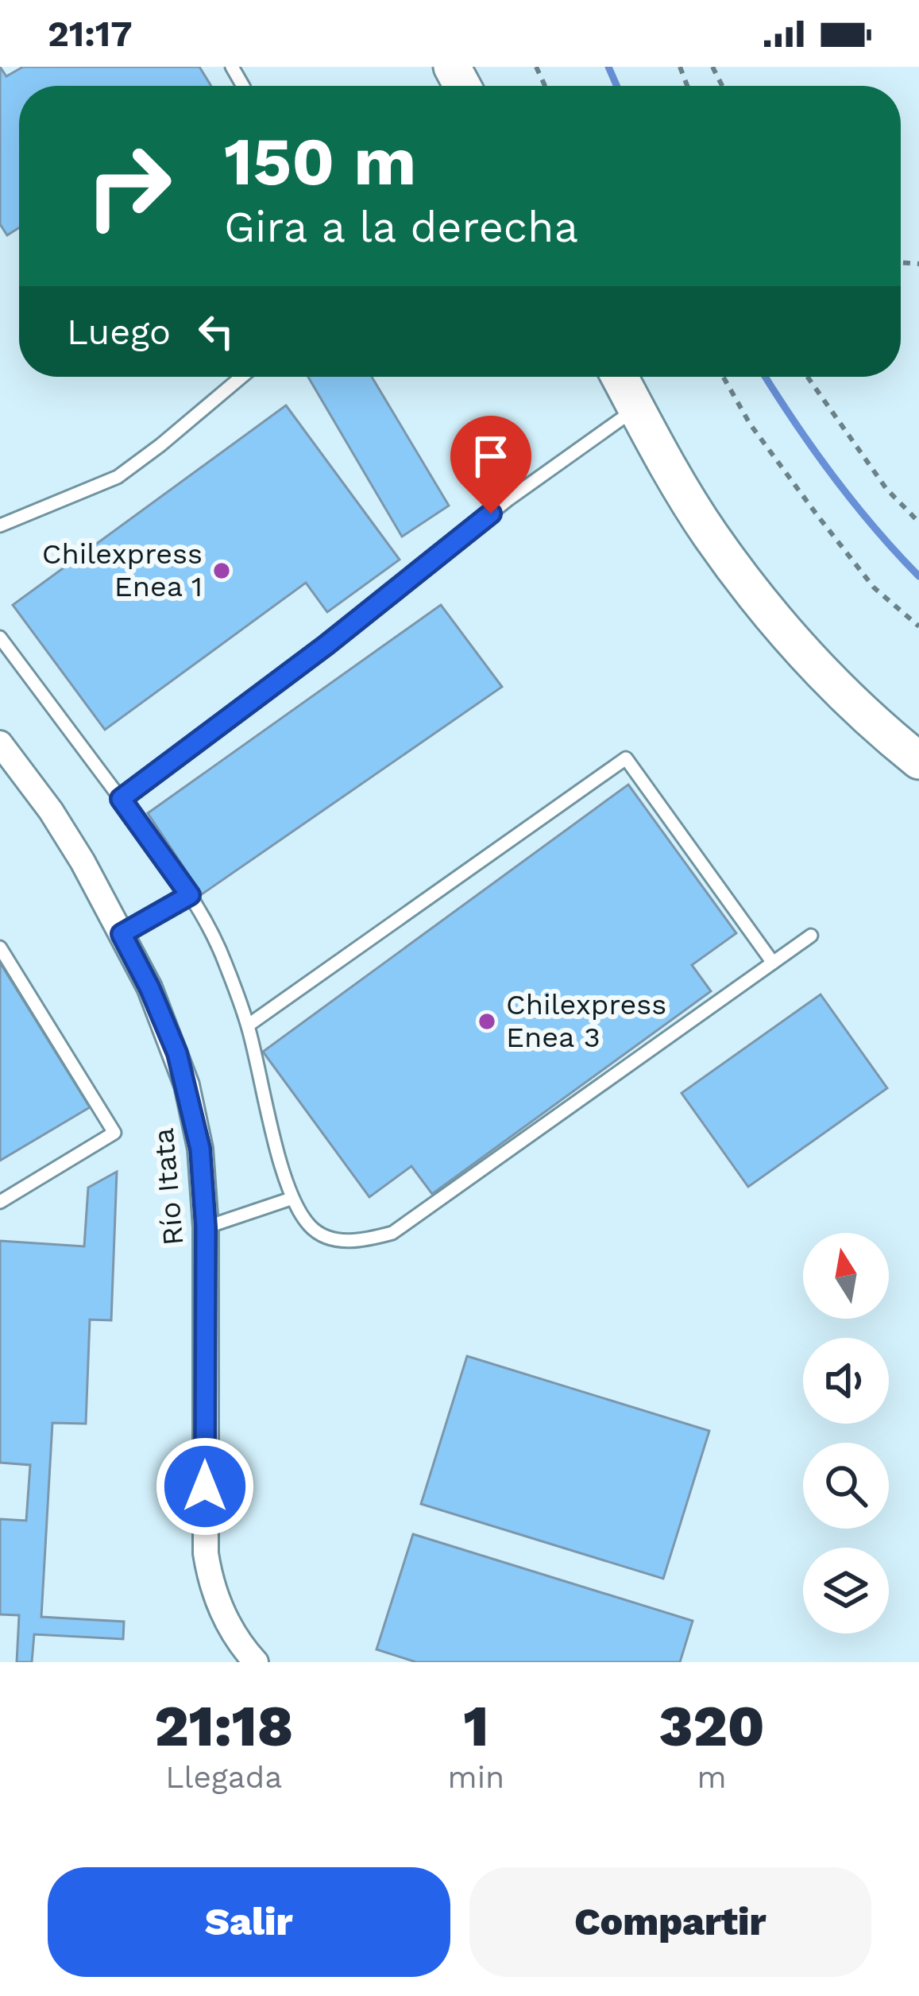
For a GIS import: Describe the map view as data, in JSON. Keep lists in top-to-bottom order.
{
  "streets": {
    "street": ["Río Itata"]
  },
  "places": ["Chilexpress Enea 1", "Chilexpress Enea 3"],
  "north": "top",
  "page": {
    "status": "21:17",
    "turn": ["150 m", "Gira a la derecha"],
    "then": "Luego",
    "eta": [
      "21:18",
      "Llegada",
      "1",
      "min",
      "320",
      "m"
    ],
    "buttons": ["Salir", "Compartir"]
  }
}
